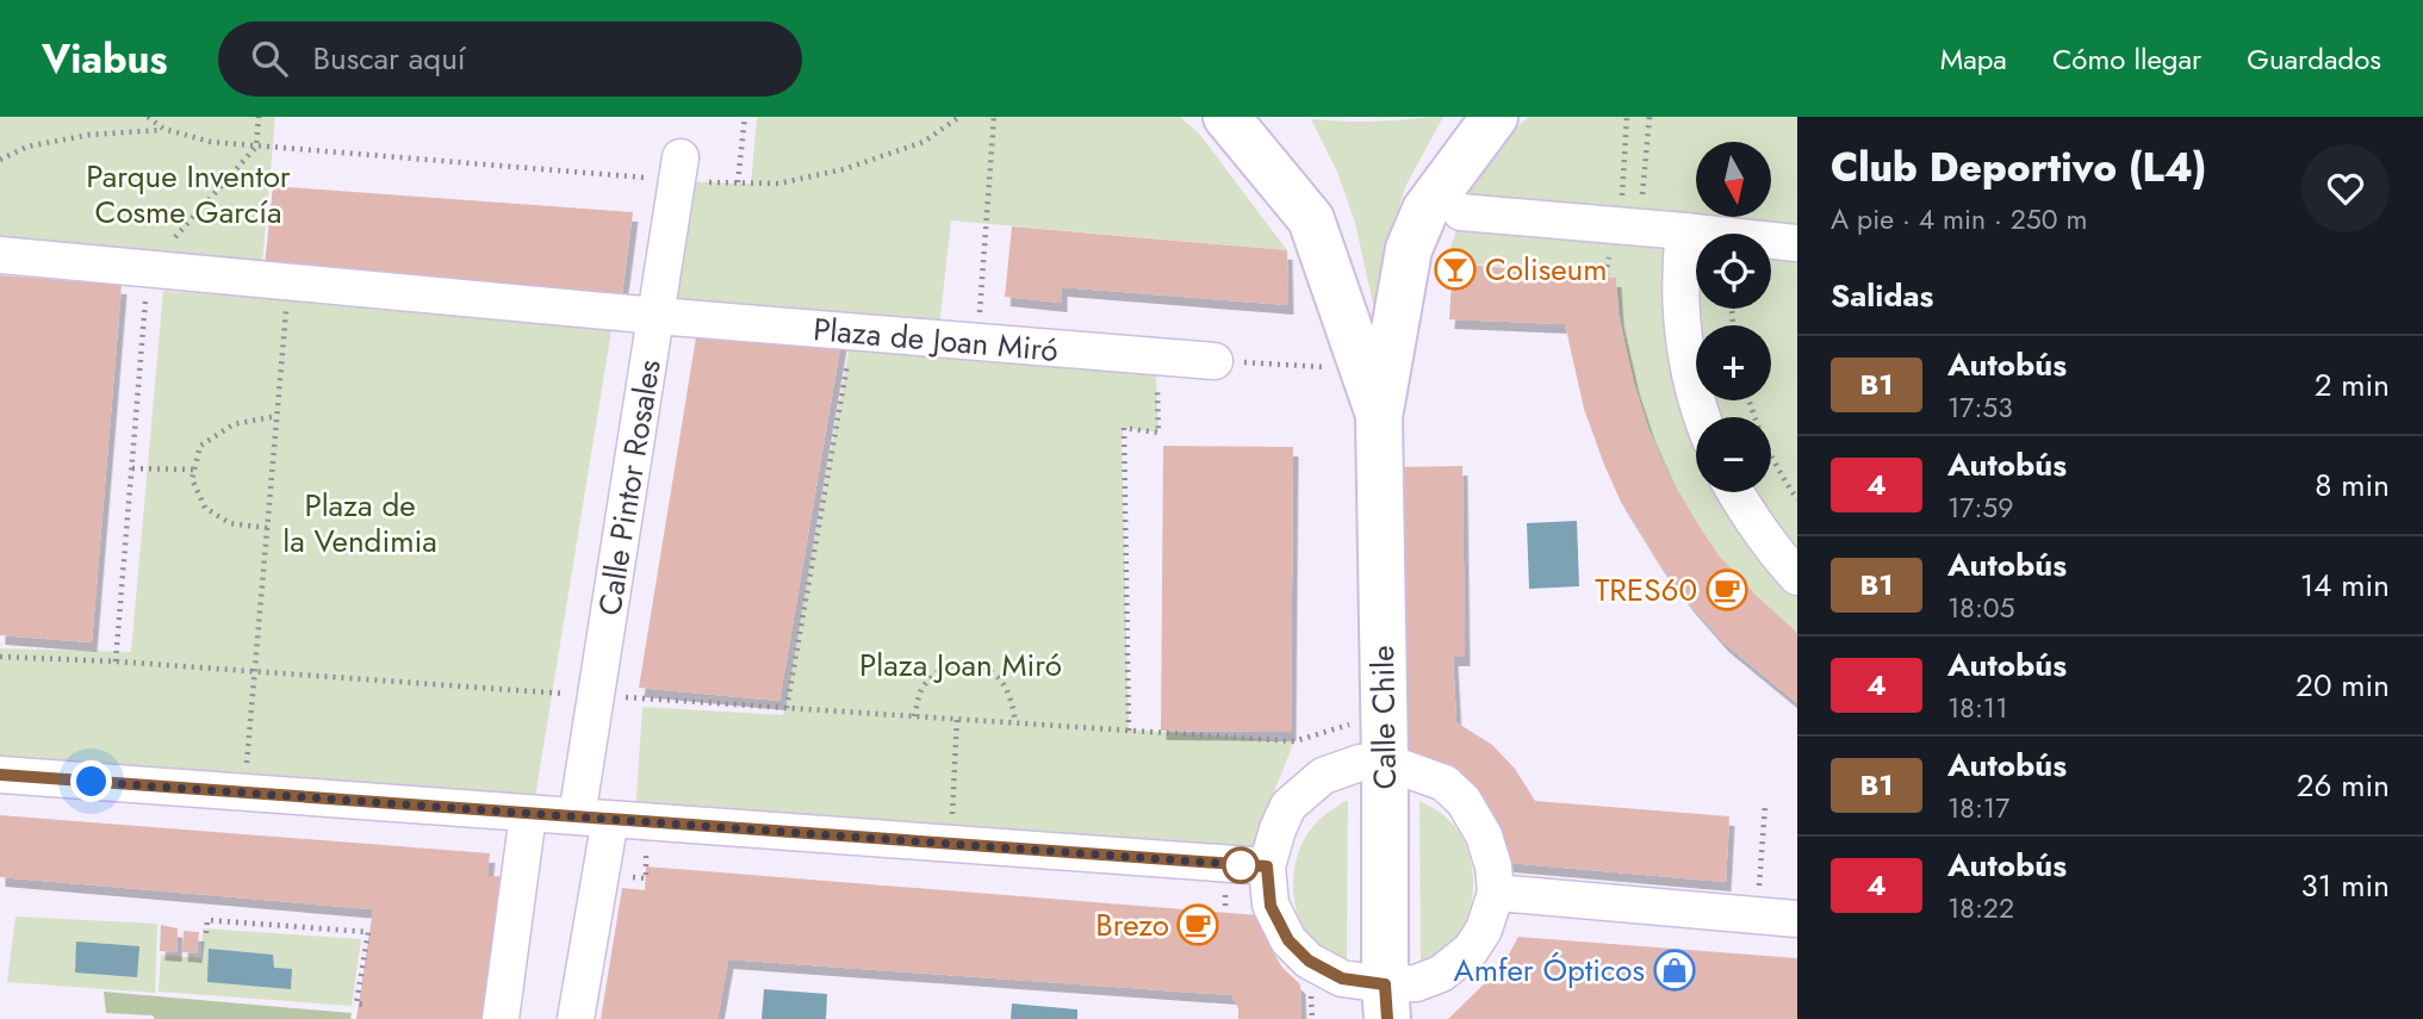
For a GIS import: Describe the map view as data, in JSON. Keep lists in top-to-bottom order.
{
  "streets": {
    "main road": ["Calle Chile"],
    "street": ["Plaza de Joan Miró", "Calle Pintor Rosales"]
  },
  "crossings": [
    ["Plaza de Joan Miró", "Calle Pintor Rosales"]
  ],
  "parks": ["Parque Inventor Cosme García", "Plaza de la Vendimia", "Plaza Joan Miró"],
  "places": {
    "bar": ["Coliseum"],
    "cafe": ["TRES60", "Brezo"],
    "shop": ["Amfer Ópticos"]
  },
  "lines": ["bus line B1"],
  "north": "bottom",
  "page": {
    "header": "Viabus",
    "search": "Buscar aquí",
    "nav": ["Mapa", "Cómo llegar", "Guardados"],
    "heading": [
      ["Club Deportivo (L4)", "A pie · 4 min · 250 m"],
      "Salidas"
    ],
    "map_buttons": ["+", "−"],
    "list": [
      {
        "mark": "B1",
        "name": "Autobús",
        "note": "17:53",
        "value": "2 min"
      },
      {
        "mark": "4",
        "name": "Autobús",
        "note": "17:59",
        "value": "8 min"
      },
      {
        "mark": "B1",
        "name": "Autobús",
        "note": "18:05",
        "value": "14 min"
      },
      {
        "mark": "4",
        "name": "Autobús",
        "note": "18:11",
        "value": "20 min"
      },
      {
        "mark": "B1",
        "name": "Autobús",
        "note": "18:17",
        "value": "26 min"
      },
      {
        "mark": "4",
        "name": "Autobús",
        "note": "18:22",
        "value": "31 min"
      }
    ]
  }
}
